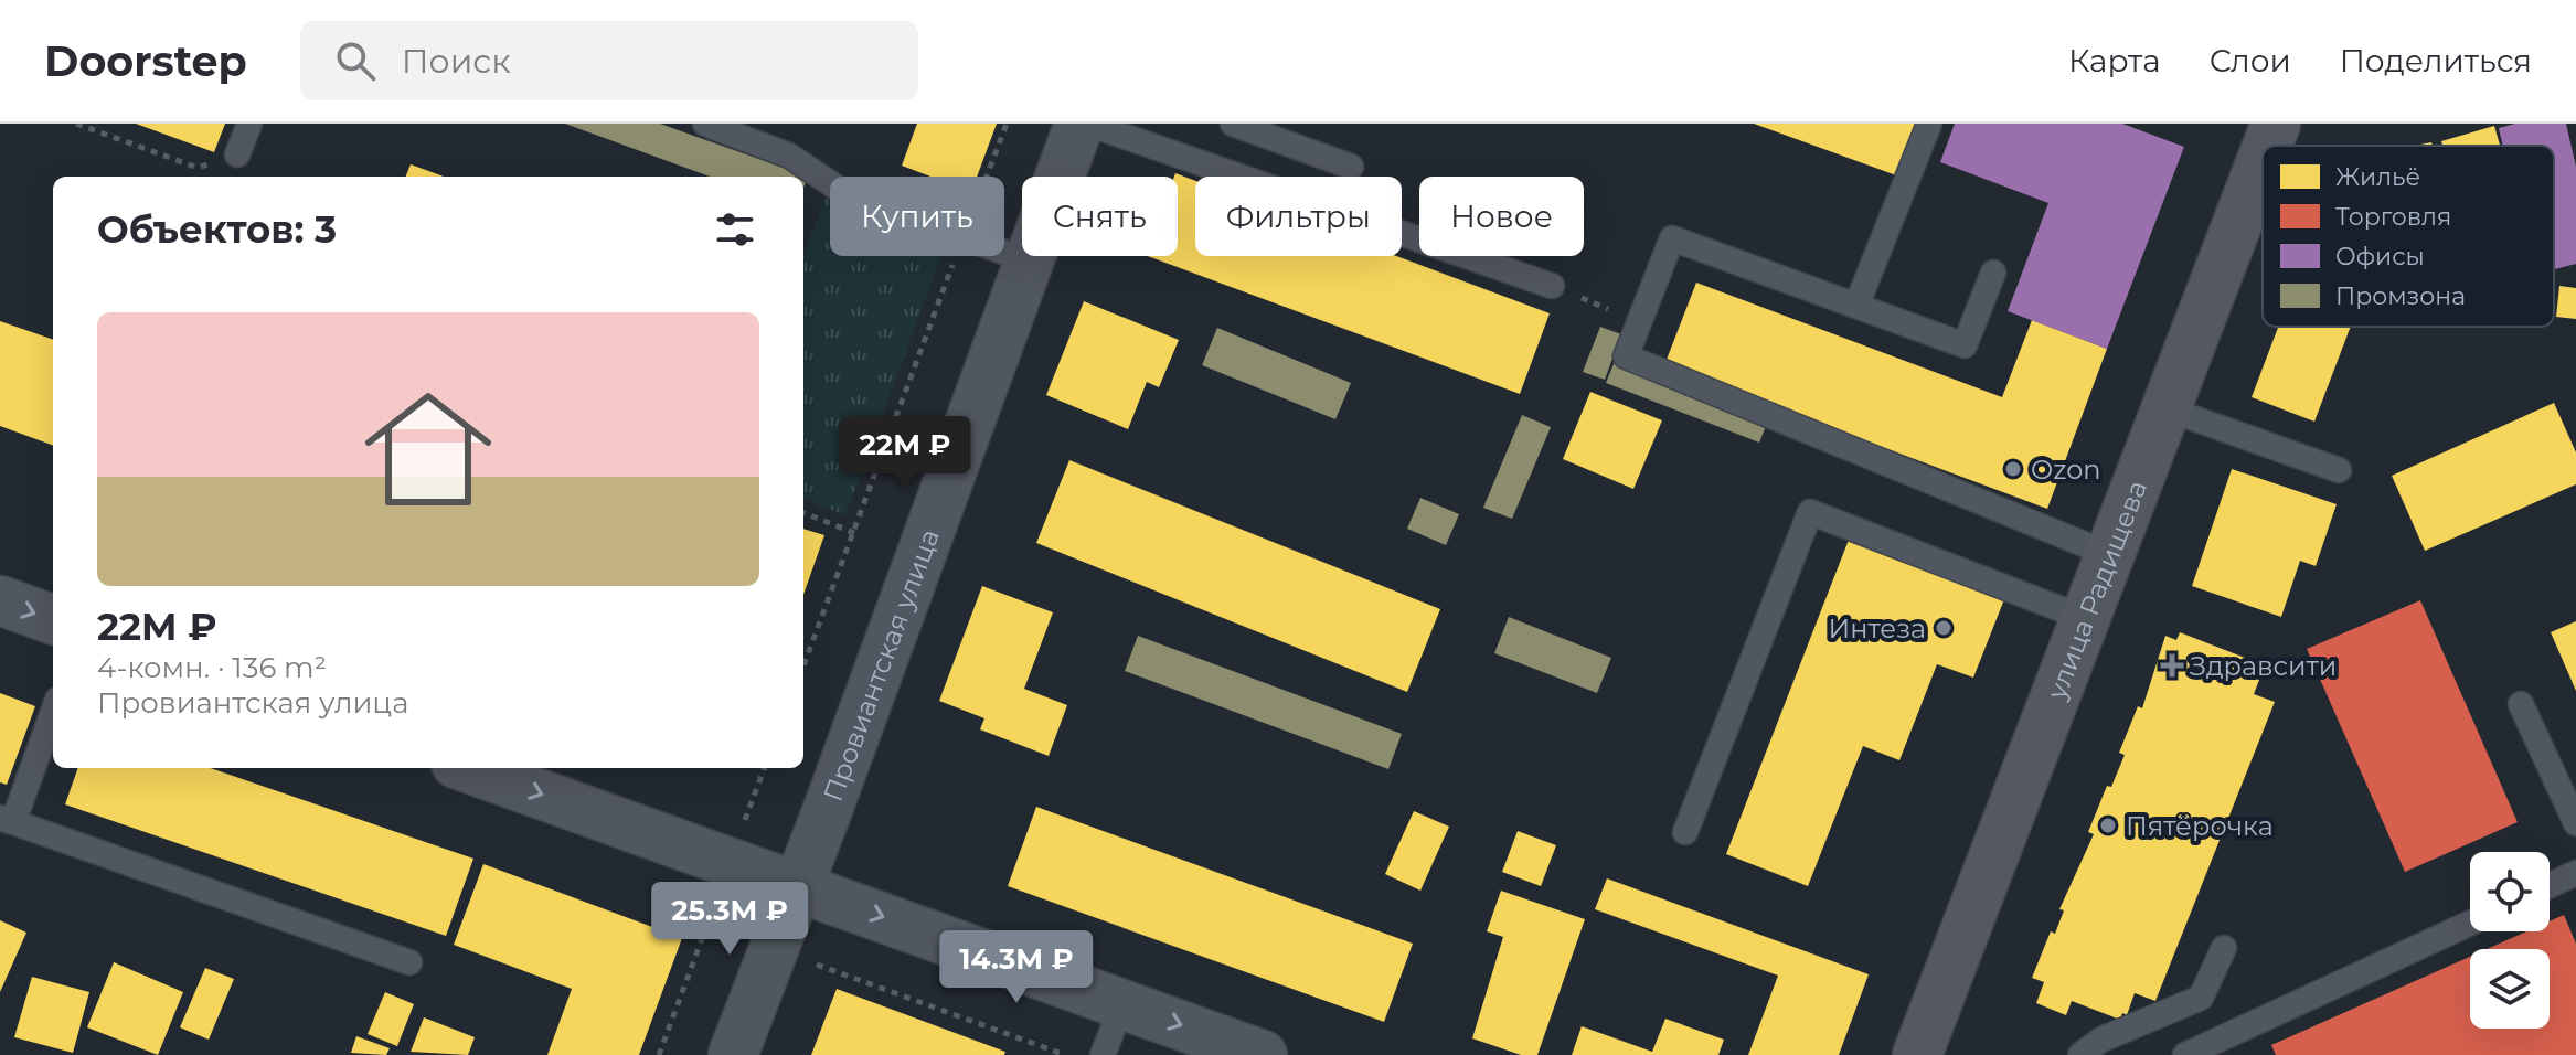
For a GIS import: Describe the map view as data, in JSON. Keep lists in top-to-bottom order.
{
  "streets": {
    "main road": ["улица Радищева"],
    "street": ["Провиантская улица"]
  },
  "places": {
    "other": ["Ozon", "Интеза", "Пятёрочка"],
    "health": ["Здравсити"]
  },
  "legend": [
    "Жильё",
    "Торговля",
    "Офисы",
    "Промзона"
  ],
  "page": {
    "header": "Doorstep",
    "search": "Поиск",
    "nav": ["Карта", "Слои", "Поделиться"],
    "chip": [
      "Купить",
      "Снять",
      "Фильтры",
      "Новое"
    ],
    "heading": "Объектов: 3",
    "list": [
      {
        "name": "22M ₽",
        "note": "4-комн. · 136 m² · Провиантская улица"
      }
    ],
    "price": ["22M ₽", "25.3M ₽", "14.3M ₽"]
  }
}
